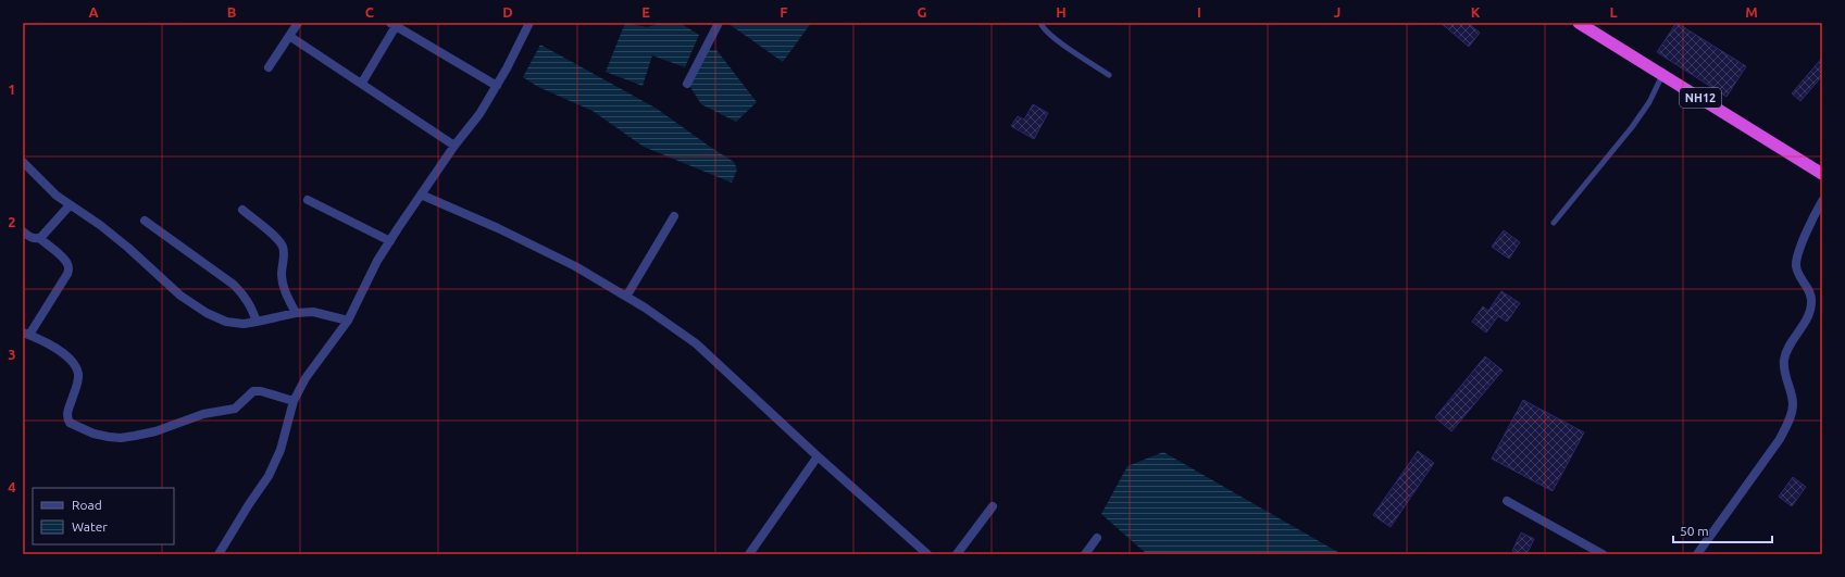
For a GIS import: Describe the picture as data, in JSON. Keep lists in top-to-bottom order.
{
  "streets": {
    "highway": ["NH12"]
  },
  "legend": ["Road", "Water"],
  "scale_bar": "50 m",
  "grid": {
    "columns": [
      "A",
      "B",
      "C",
      "D",
      "E",
      "F",
      "G",
      "H",
      "I",
      "J",
      "K",
      "L",
      "M"
    ],
    "rows": [
      "1",
      "2",
      "3",
      "4"
    ]
  }
}
